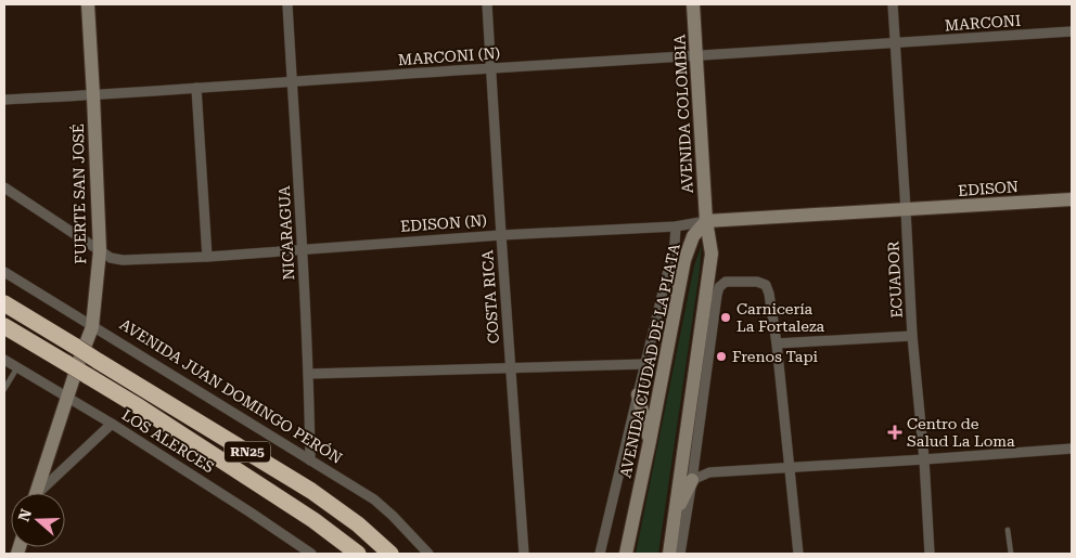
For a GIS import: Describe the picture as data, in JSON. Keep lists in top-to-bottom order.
{
  "streets": {
    "highway": ["RN25"],
    "street": [
      "MARCONI",
      "MARCONI (N)",
      "AVENIDA COLOMBIA",
      "EDISON",
      "FUERTE SAN JOSÉ",
      "EDISON (N)",
      "NICARAGUA",
      "ECUADOR",
      "COSTA RICA",
      "AVENIDA CIUDAD DE LA PLATA",
      "AVENIDA JUAN DOMINGO PERÓN",
      "LOS ALERCES"
    ]
  },
  "crossings": [
    ["MARCONI", "MARCONI (N)"],
    ["MARCONI", "ECUADOR"],
    ["MARCONI (N)", "AVENIDA COLOMBIA"],
    ["MARCONI (N)", "FUERTE SAN JOSÉ"],
    ["MARCONI (N)", "NICARAGUA"],
    ["MARCONI (N)", "ECUADOR"],
    ["MARCONI (N)", "COSTA RICA"],
    ["AVENIDA COLOMBIA", "EDISON (N)"],
    ["AVENIDA COLOMBIA", "AVENIDA CIUDAD DE LA PLATA"],
    ["EDISON", "EDISON (N)"],
    ["EDISON", "ECUADOR"],
    ["FUERTE SAN JOSÉ", "EDISON (N)"],
    ["FUERTE SAN JOSÉ", "AVENIDA JUAN DOMINGO PERÓN"],
    ["FUERTE SAN JOSÉ", "LOS ALERCES"],
    ["EDISON (N)", "NICARAGUA"],
    ["EDISON (N)", "ECUADOR"],
    ["EDISON (N)", "COSTA RICA"],
    ["EDISON (N)", "AVENIDA CIUDAD DE LA PLATA"],
    ["NICARAGUA", "AVENIDA JUAN DOMINGO PERÓN"]
  ],
  "places": {
    "other": ["Carnicería La Fortaleza", "Frenos Tapi"],
    "health": ["Centro de Salud La Loma"]
  },
  "north": "left"
}
